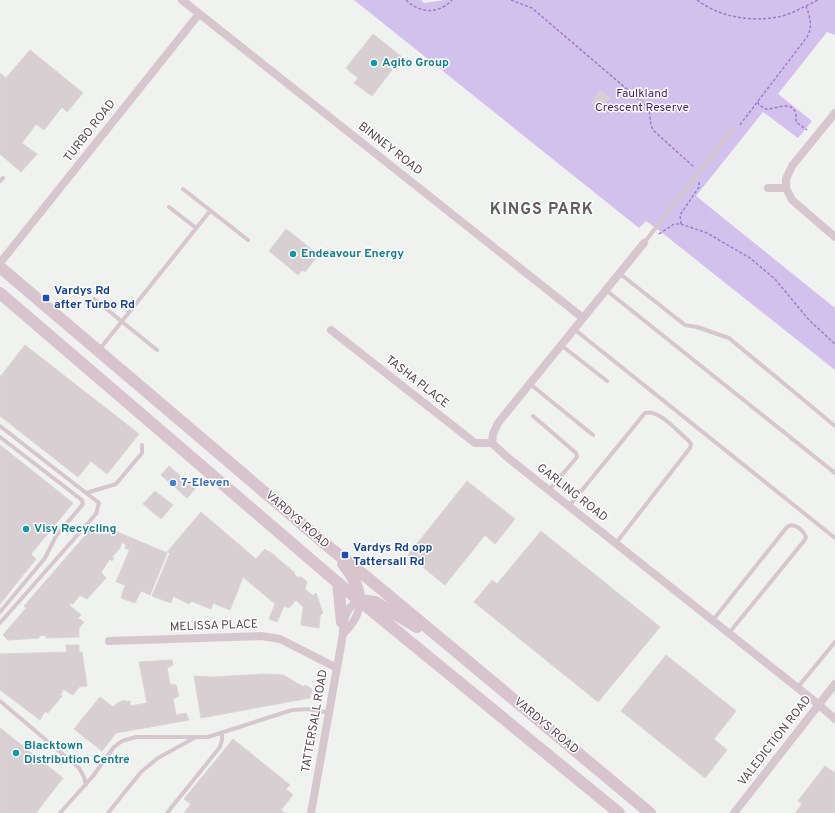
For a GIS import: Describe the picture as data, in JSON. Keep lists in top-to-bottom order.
{
  "streets": {
    "main road": ["VARDYS ROAD"],
    "street": [
      "TURBO ROAD",
      "BINNEY ROAD",
      "TASHA PLACE",
      "GARLING ROAD",
      "MELISSA PLACE",
      "TATTERSALL ROAD",
      "VALEDICTION ROAD"
    ]
  },
  "crossings": [
    ["TURBO ROAD", "BINNEY ROAD"],
    ["TASHA PLACE", "GARLING ROAD"],
    ["GARLING ROAD", "VALEDICTION ROAD"],
    ["VARDYS ROAD", "TATTERSALL ROAD"],
    ["MELISSA PLACE", "TATTERSALL ROAD"]
  ],
  "districts": ["KINGS PARK"],
  "parks": ["Faulkland Crescent Reserve"],
  "places": {
    "other": [
      "Agito Group",
      "Endeavour Energy",
      "7-Eleven",
      "Visy Recycling",
      "Blacktown Distribution Centre"
    ],
    "transit": ["Vardys Rd after Turbo Rd", "Vardys Rd opp Tattersall Rd"]
  }
}
